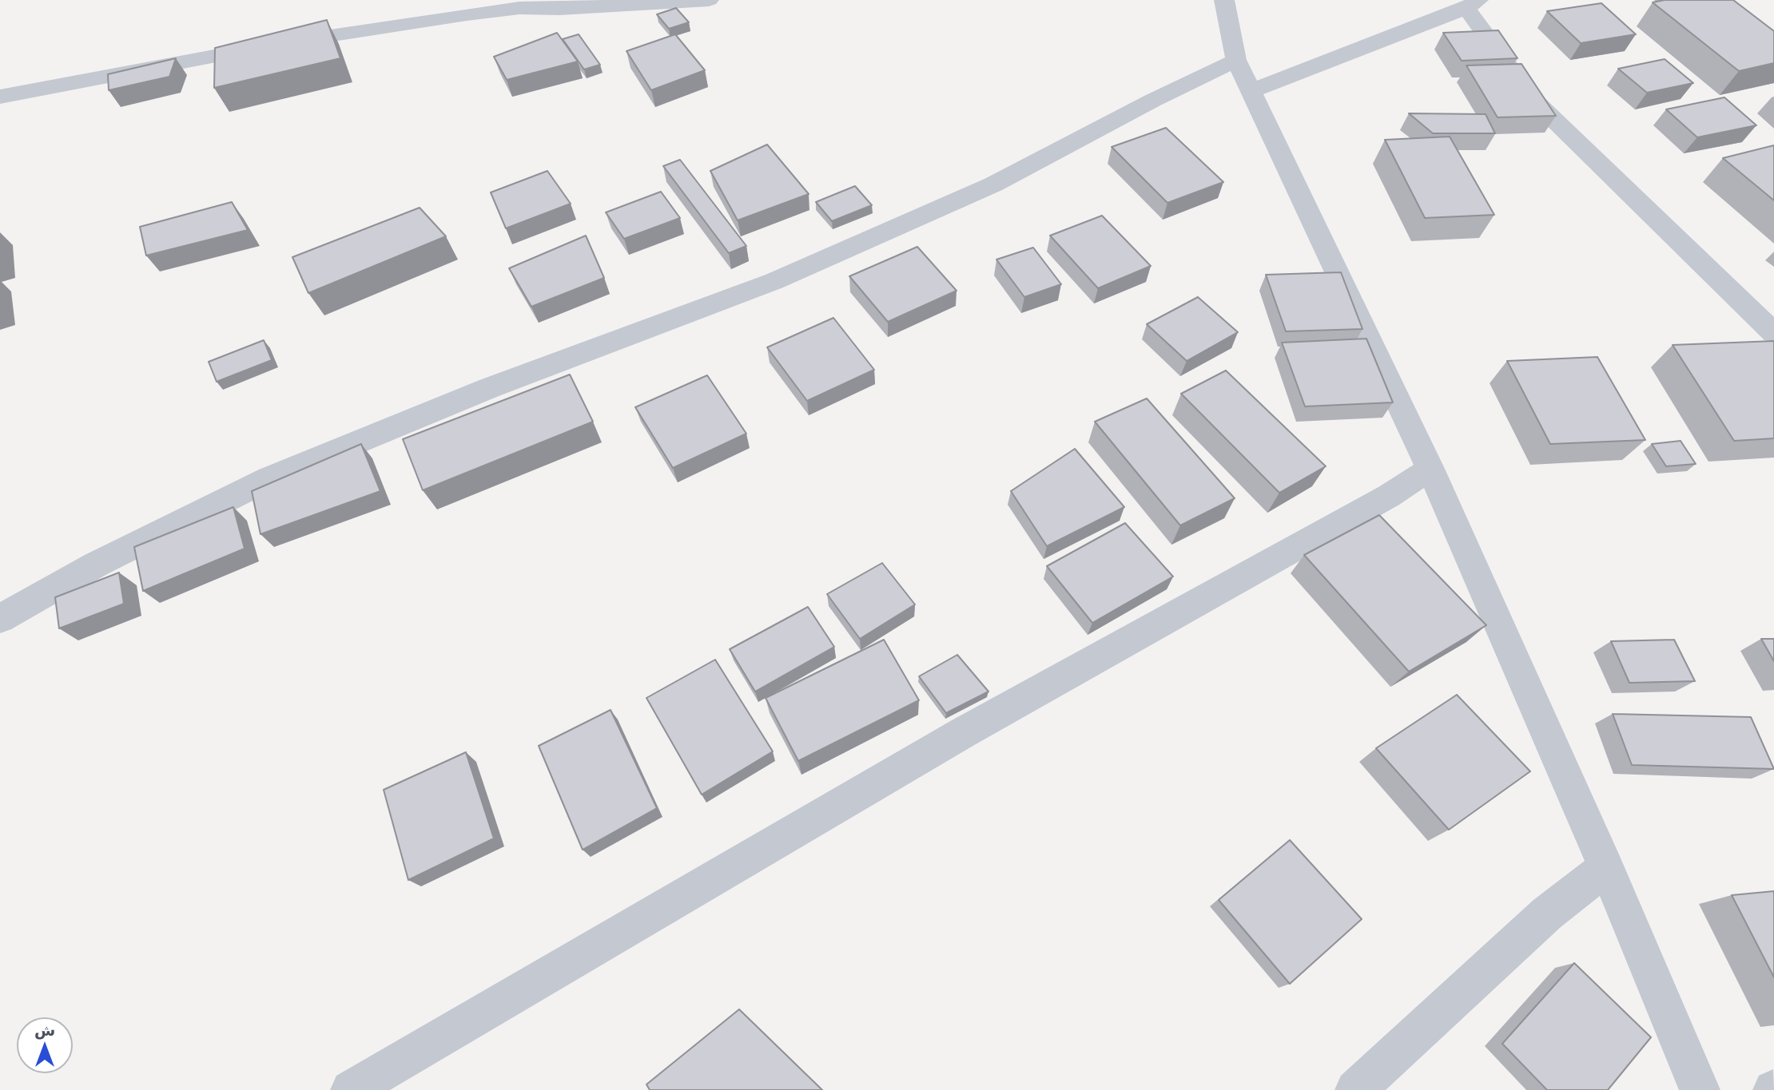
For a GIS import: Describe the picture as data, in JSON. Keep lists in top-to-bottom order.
{
  "north": "top"
}
